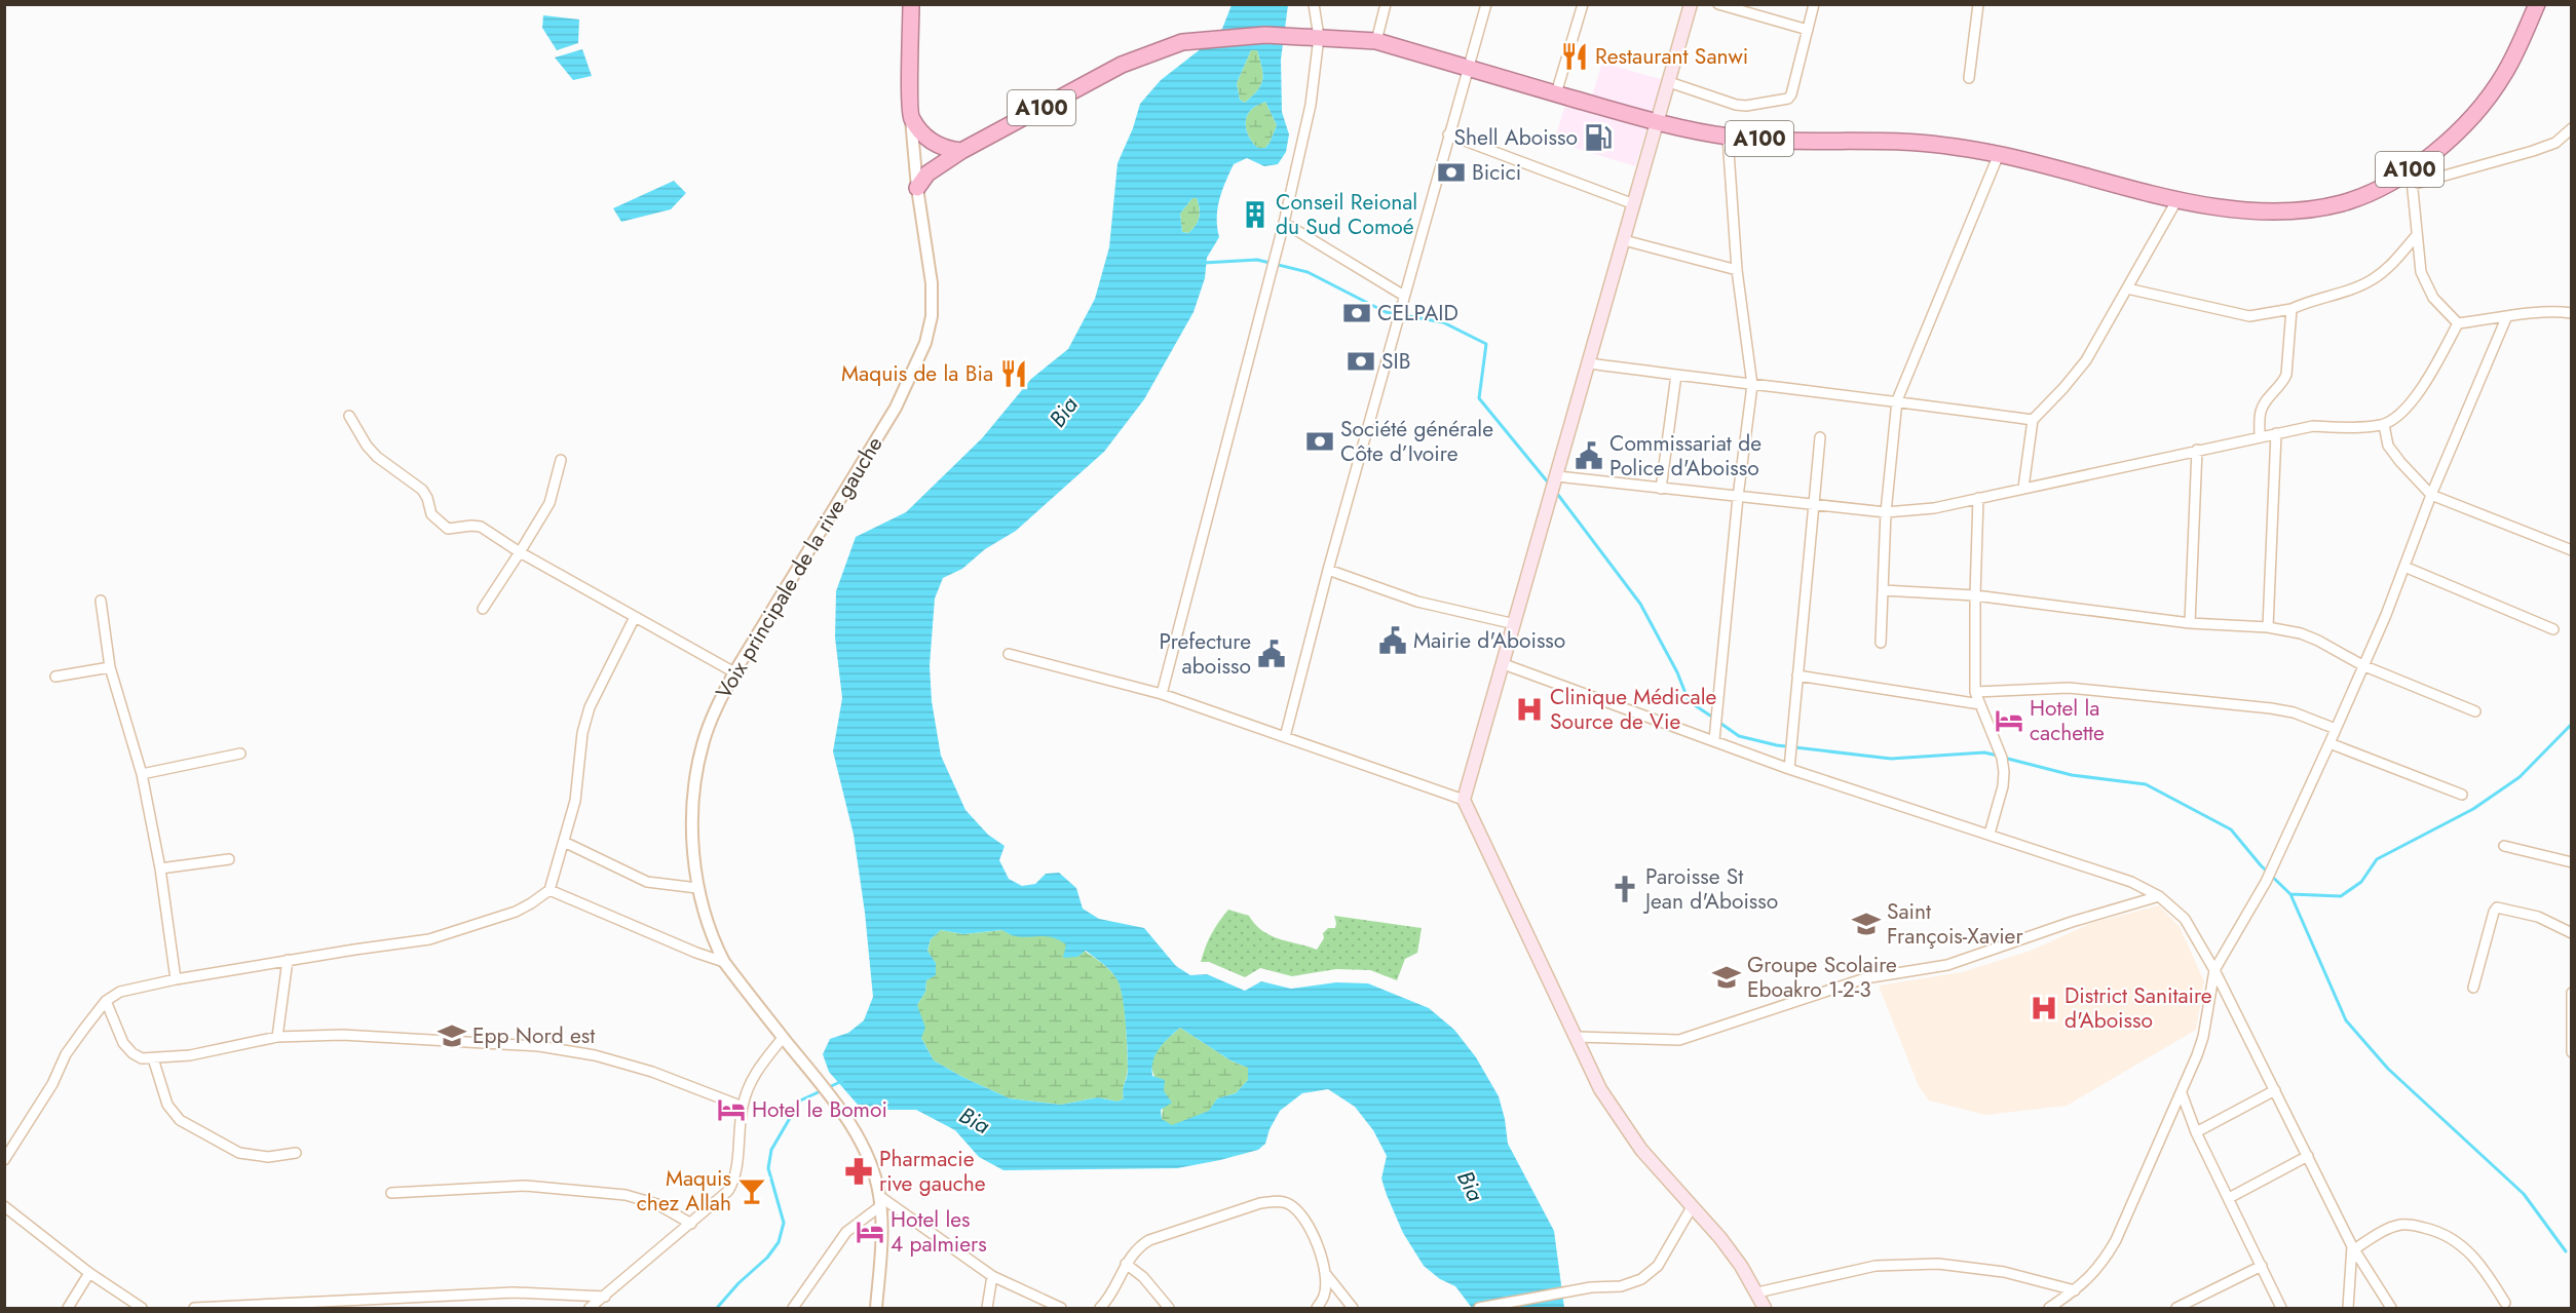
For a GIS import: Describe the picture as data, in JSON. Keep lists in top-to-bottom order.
{
  "streets": {
    "highway": ["A100"],
    "street": ["Voix principale de la rive gauche"]
  },
  "water": ["Bia"],
  "places": {
    "restaurant": ["Restaurant Sanwi", "Maquis de la Bia"],
    "fuel station": ["Shell Aboisso"],
    "bank": [
      "Bicici",
      "CELPAID",
      "SIB",
      "Société générale Côte d’Ivoire"
    ],
    "building": ["Conseil Reional du Sud Comoé"],
    "public building": ["Commissariat de Police d'Aboisso", "Mairie d'Aboisso", "Prefecture aboisso"],
    "hospital": ["Clinique Médicale Source de Vie", "District Sanitaire d'Aboisso"],
    "hotel": ["Hotel la cachette", "Hotel le Bomoi", "Hotel les 4 palmiers"],
    "church": ["Paroisse St Jean d'Aboisso"],
    "school or university": ["Saint François-Xavier", "Groupe Scolaire Eboakro 1-2-3", "Epp Nord est"],
    "pharmacy": ["Pharmacie rive gauche"],
    "bar": ["Maquis chez Allah"]
  }
}
